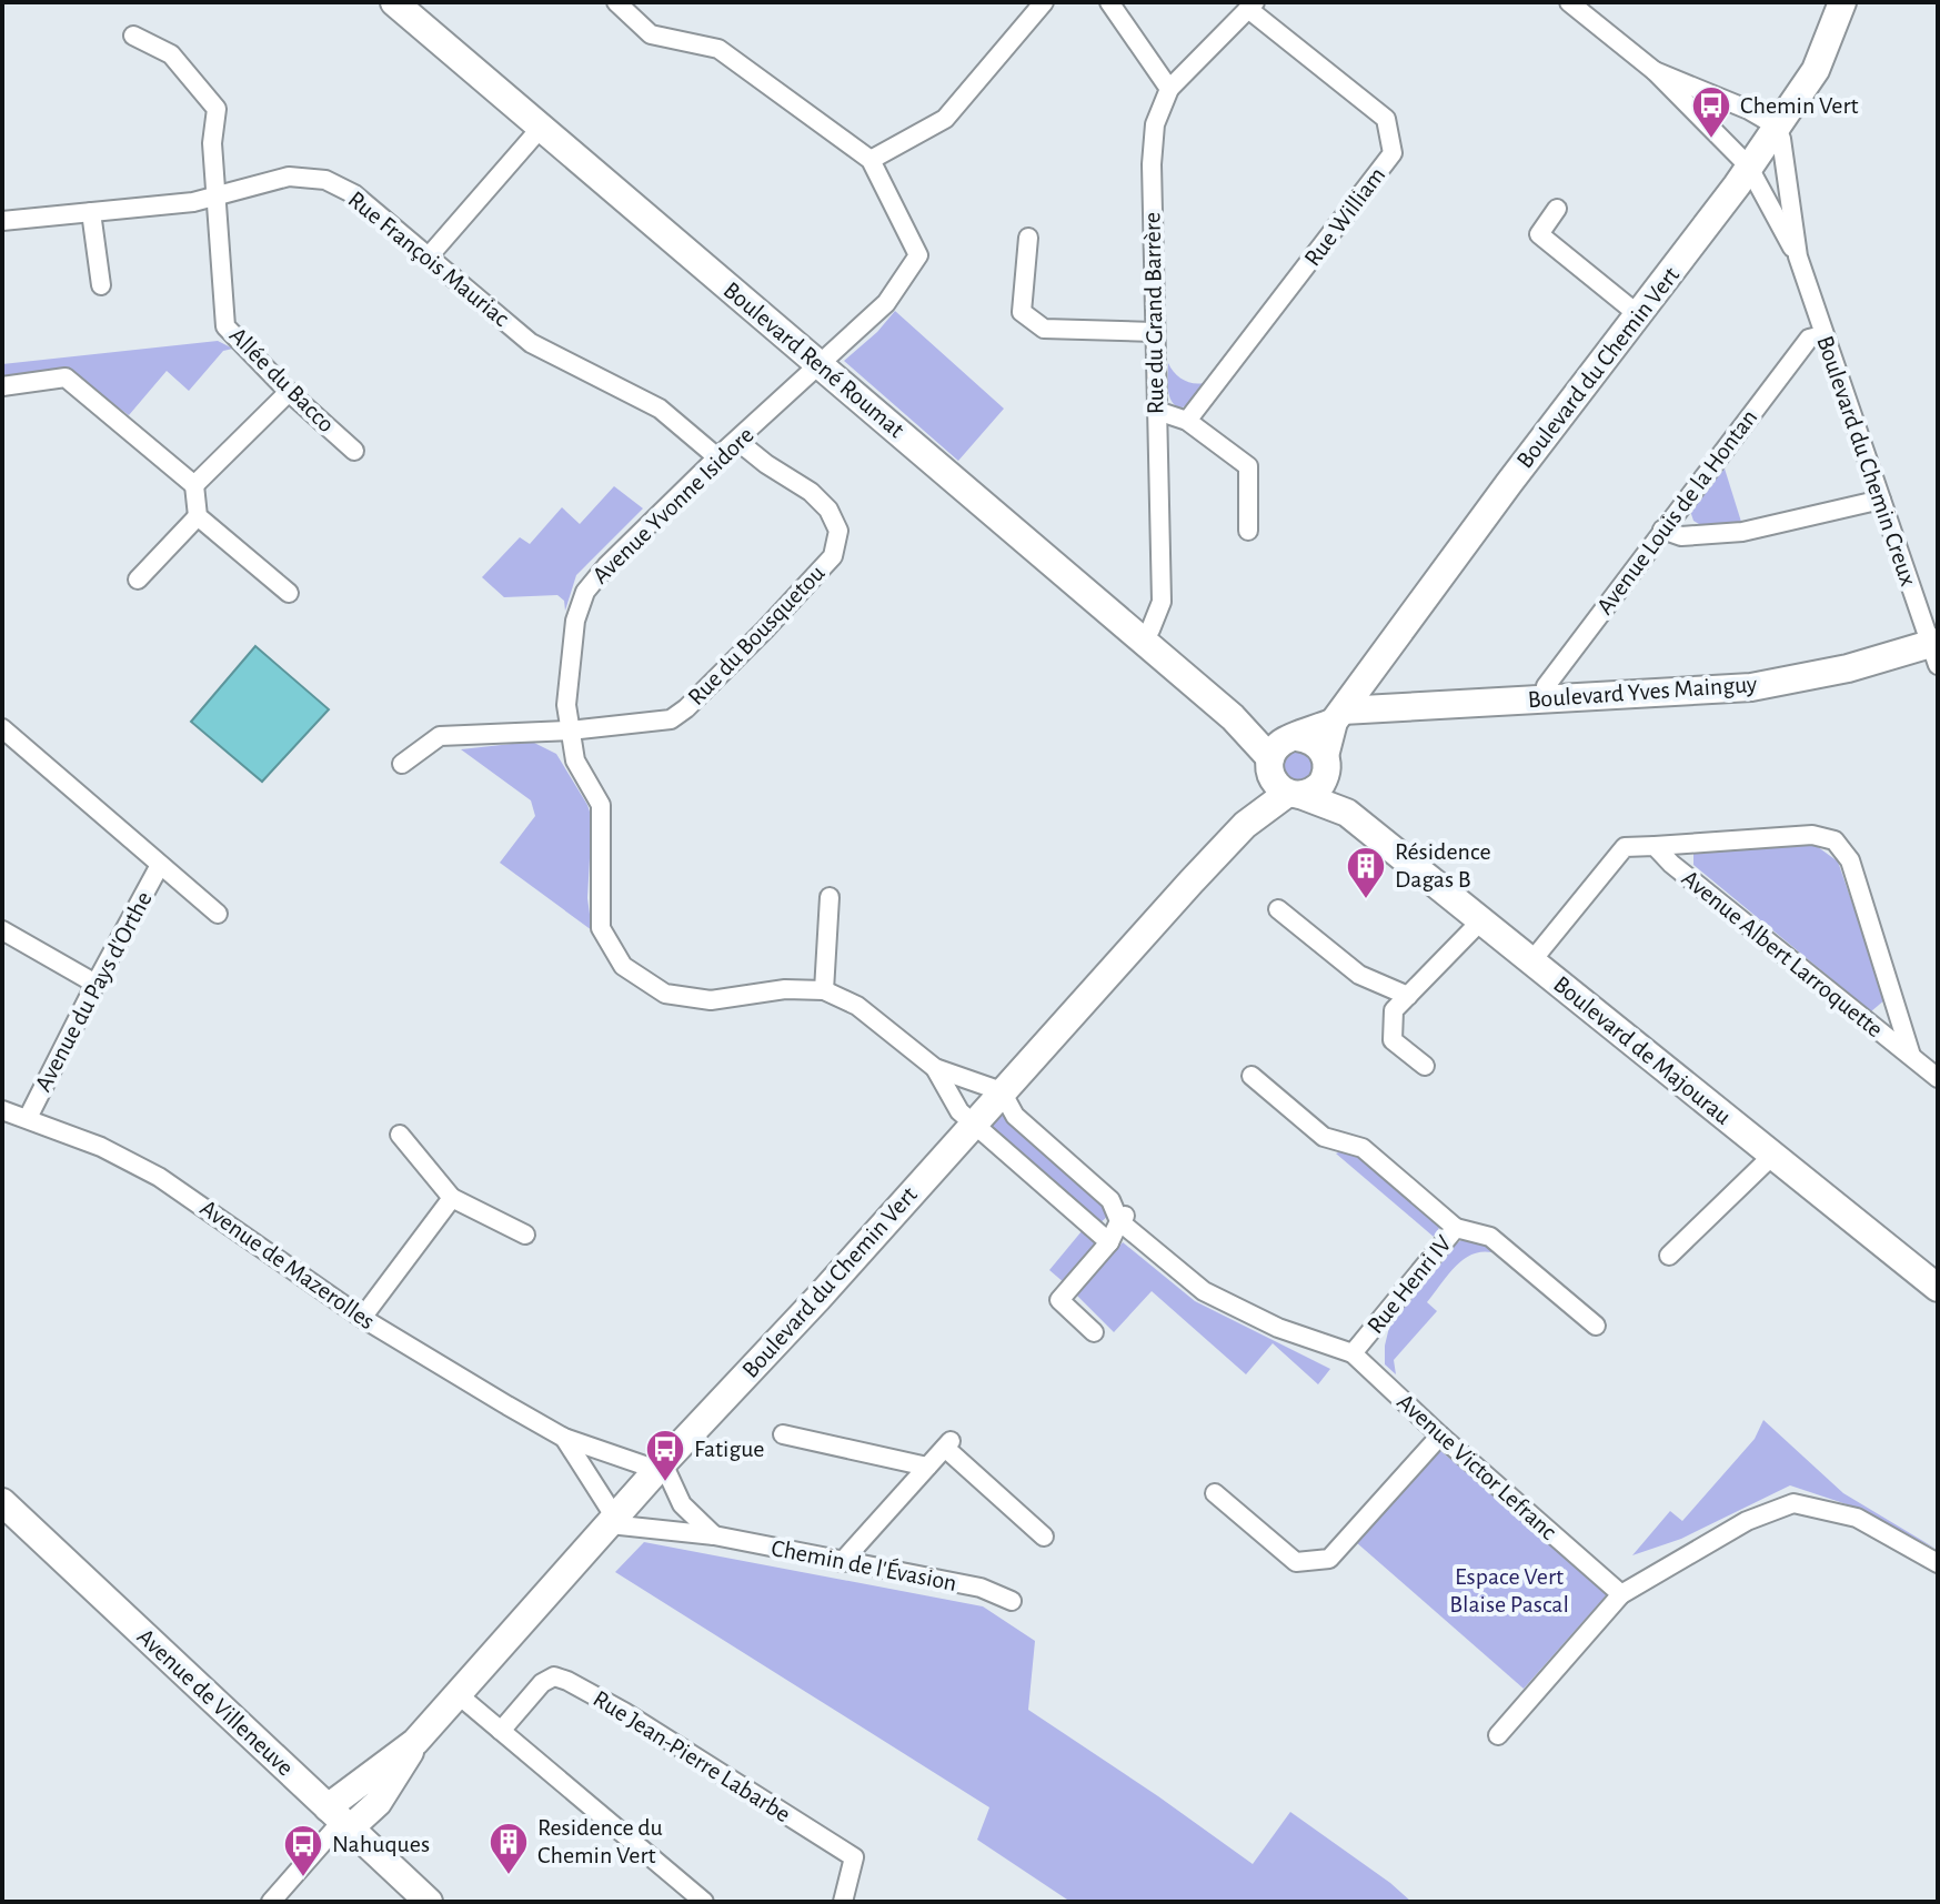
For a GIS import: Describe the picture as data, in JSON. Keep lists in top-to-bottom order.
{
  "streets": {
    "street": [
      "Rue William",
      "Rue François Mauriac",
      "Rue du Grand Barrère",
      "Boulevard René Roumat",
      "Boulevard du Chemin Vert",
      "Allée du Bacco",
      "Boulevard du Chemin Creux",
      "Avenue Yvonne Isidore",
      "Avenue Louis de la Hontan",
      "Rue du Bousquetou",
      "Boulevard Yves Mainguy",
      "Avenue Albert Larroquette",
      "Avenue du Pays d'Orthe",
      "Boulevard de Majourau",
      "Avenue de Mazerolles",
      "Rue Henri IV",
      "Avenue Victor Lefranc",
      "Chemin de l'Évasion",
      "Avenue de Villeneuve",
      "Rue Jean-Pierre Labarbe"
    ]
  },
  "crossings": [
    ["Rue François Mauriac", "Allée du Bacco"],
    ["Rue François Mauriac", "Avenue Yvonne Isidore"],
    ["Rue du Grand Barrère", "Boulevard René Roumat"],
    ["Boulevard René Roumat", "Boulevard du Chemin Vert"],
    ["Boulevard René Roumat", "Avenue Yvonne Isidore"],
    ["Boulevard René Roumat", "Boulevard de Majourau"],
    ["Boulevard du Chemin Vert", "Boulevard du Chemin Creux"],
    ["Boulevard du Chemin Vert", "Boulevard Yves Mainguy"],
    ["Boulevard du Chemin Vert", "Boulevard de Majourau"],
    ["Boulevard du Chemin Vert", "Avenue de Mazerolles"],
    ["Boulevard du Chemin Vert", "Avenue Victor Lefranc"],
    ["Boulevard du Chemin Vert", "Chemin de l'Évasion"],
    ["Boulevard du Chemin Vert", "Avenue de Villeneuve"],
    ["Boulevard du Chemin Creux", "Avenue Louis de la Hontan"],
    ["Boulevard du Chemin Creux", "Boulevard Yves Mainguy"],
    ["Avenue Yvonne Isidore", "Rue du Bousquetou"],
    ["Avenue Louis de la Hontan", "Boulevard Yves Mainguy"],
    ["Avenue Albert Larroquette", "Boulevard de Majourau"],
    ["Avenue du Pays d'Orthe", "Avenue de Mazerolles"],
    ["Avenue de Mazerolles", "Chemin de l'Évasion"],
    ["Rue Henri IV", "Avenue Victor Lefranc"]
  ],
  "parks": ["Espace Vert Blaise Pascal"],
  "places": {
    "bus stop": ["Chemin Vert", "Fatigue", "Nahuques"],
    "building": ["Résidence Dagas B", "Residence du Chemin Vert"]
  }
}
